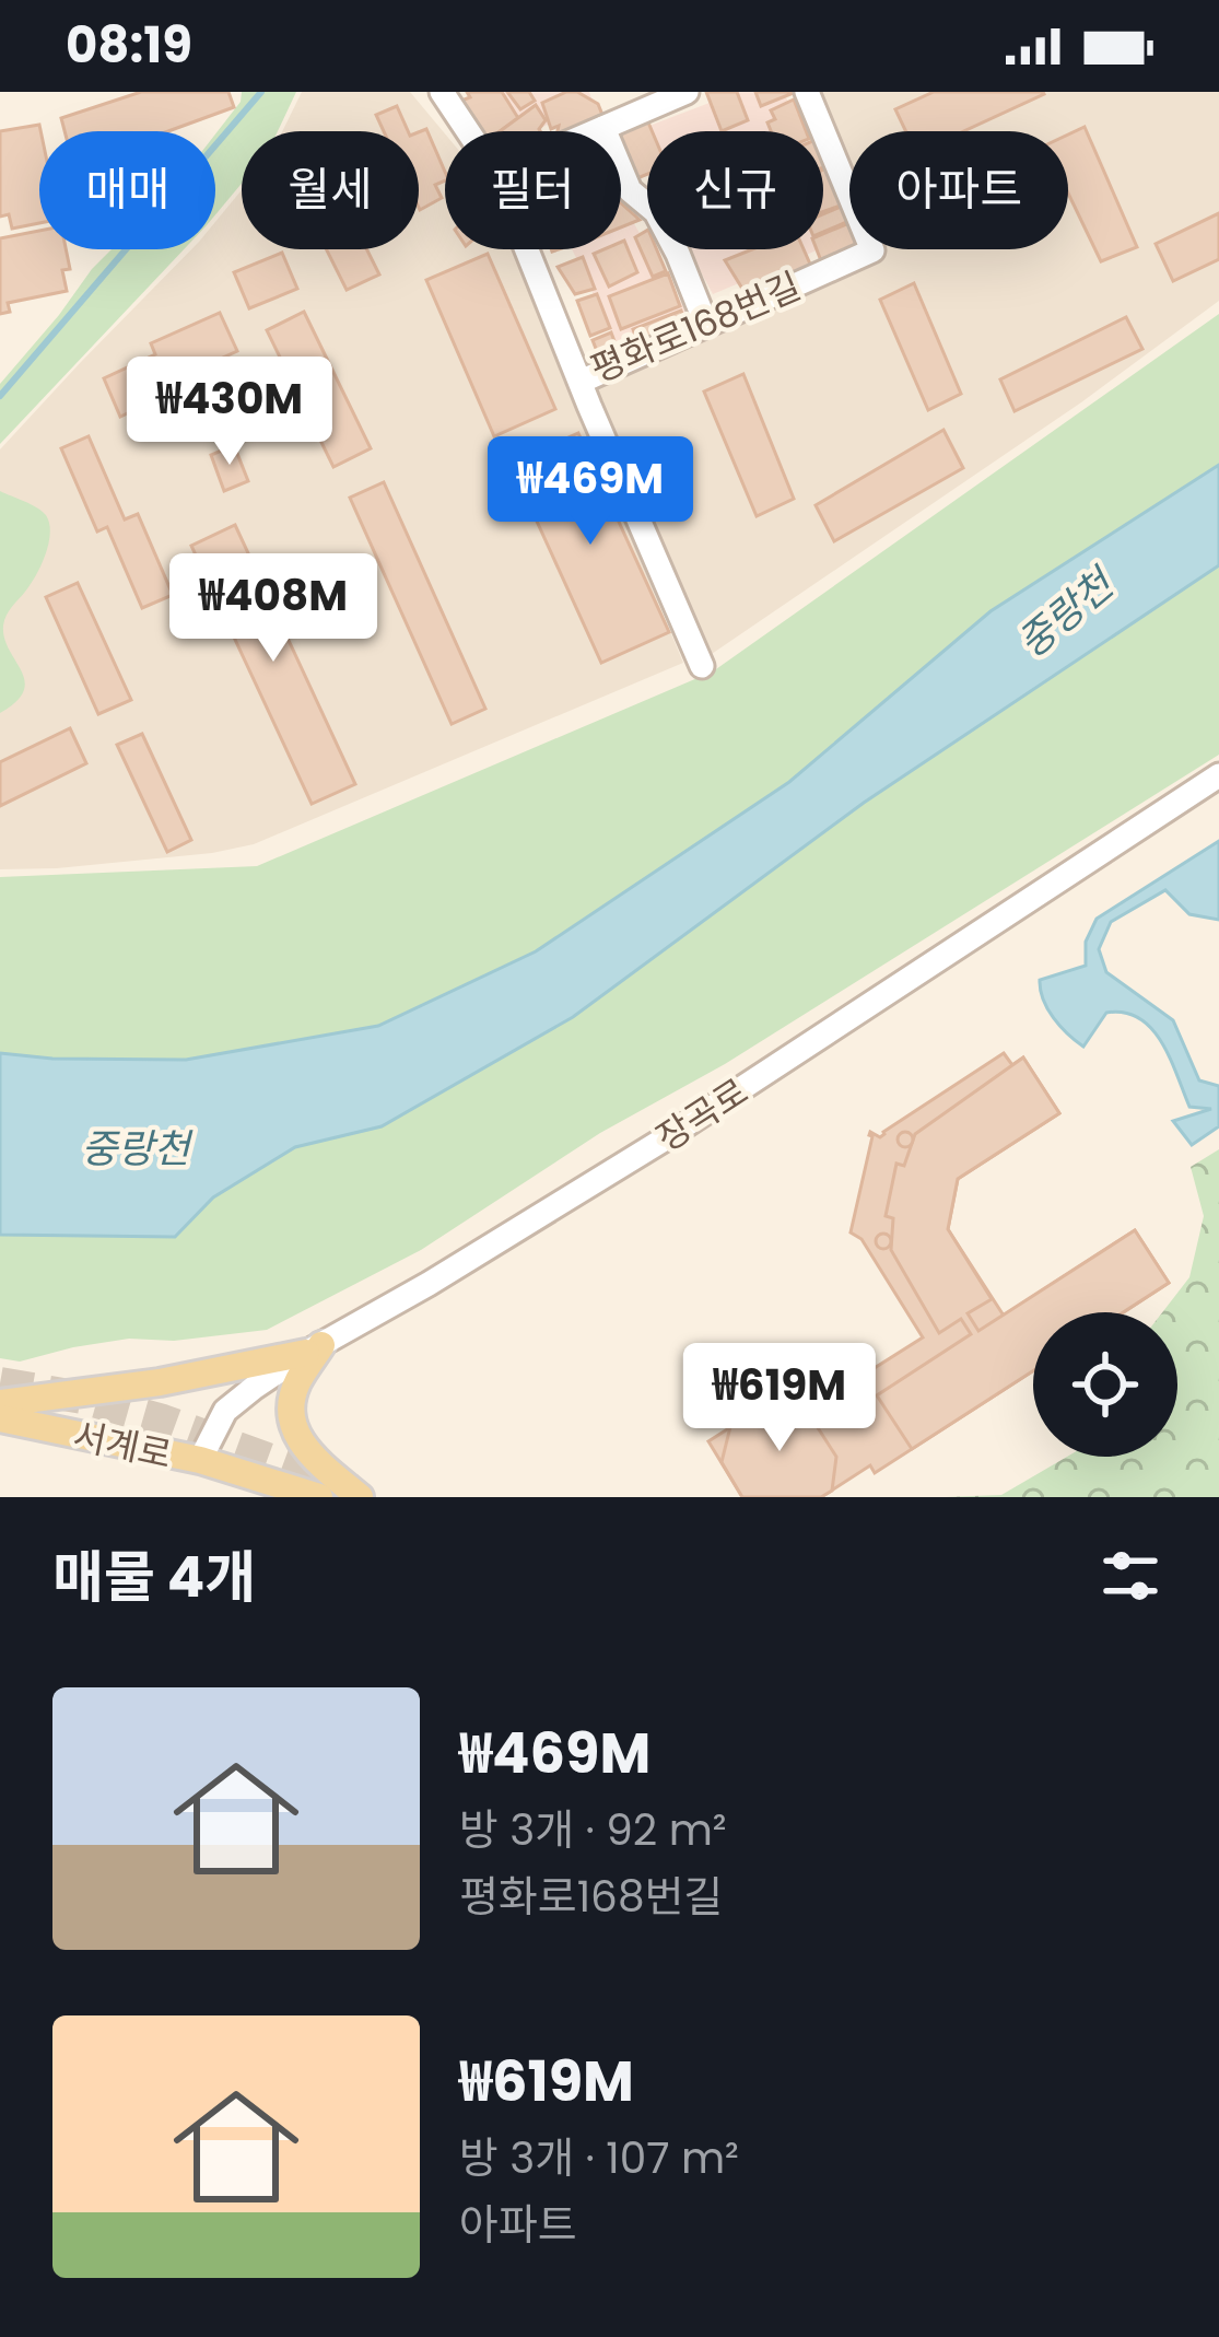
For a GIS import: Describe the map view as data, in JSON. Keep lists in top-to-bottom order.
{
  "streets": {
    "main road": ["서계로"],
    "street": ["평화로168번길", "장곡로"]
  },
  "crossings": [
    ["장곡로", "서계로"]
  ],
  "water": ["중랑천"],
  "page": {
    "status": "08:19",
    "chip": [
      "매매",
      "월세",
      "필터",
      "신규",
      "아파트"
    ],
    "price": [
      "₩430M",
      "₩469M",
      "₩408M",
      "₩619M"
    ],
    "heading": "매물 4개",
    "list": [
      {
        "name": "₩469M",
        "note": "방 3개 · 92 m² · 평화로168번길"
      },
      {
        "name": "₩619M",
        "note": "방 3개 · 107 m² · 아파트"
      }
    ]
  }
}
